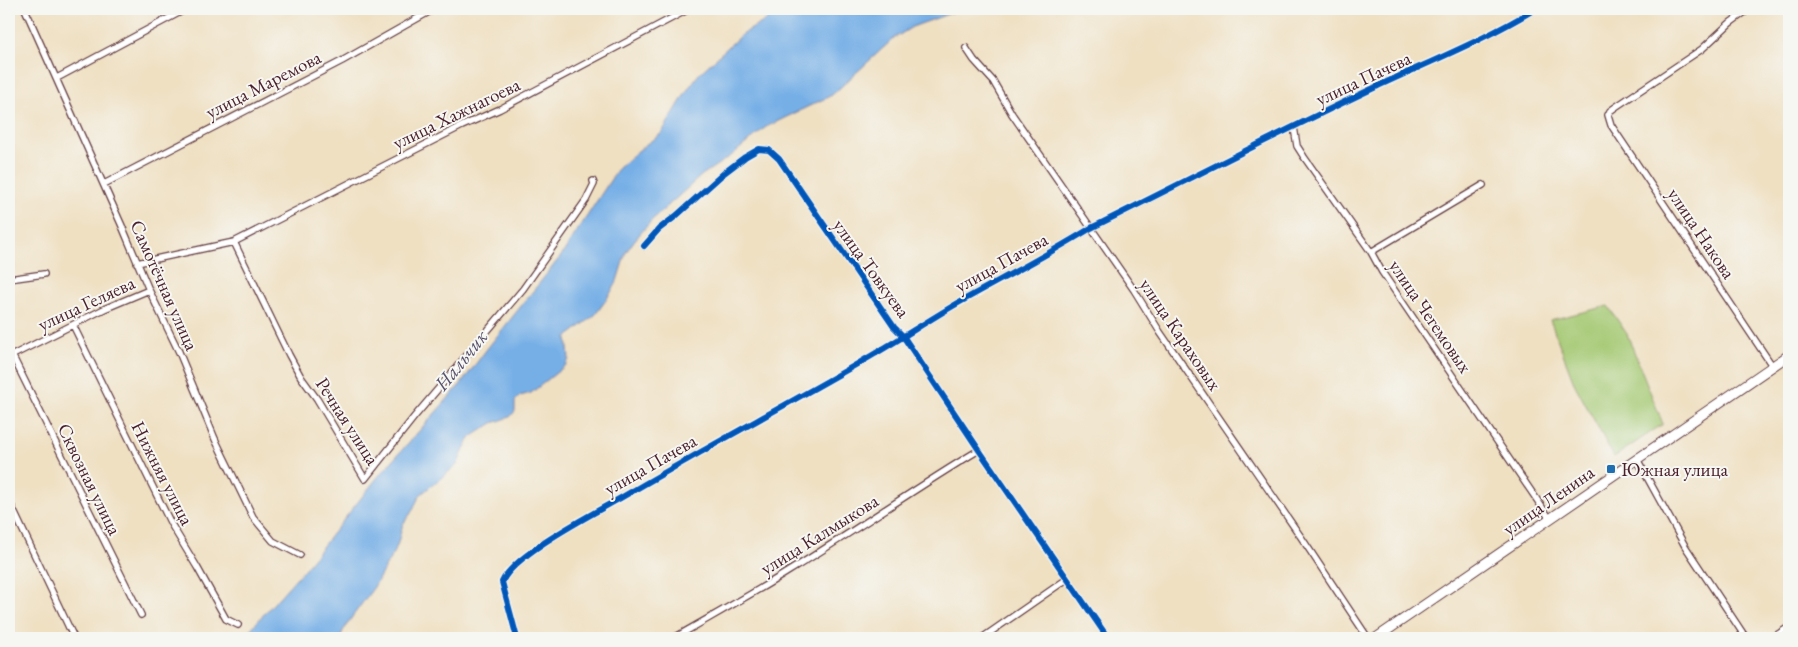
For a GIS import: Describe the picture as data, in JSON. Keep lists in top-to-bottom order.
{
  "streets": {
    "street": [
      "улица Пачева",
      "улица Маремова",
      "улица Хажнагоева",
      "улица Накова",
      "улица Товкуева",
      "Самотёчная улица",
      "улица Геляева",
      "улица Чегемовых",
      "улица Караховых",
      "Речная улица",
      "Нижняя улица",
      "Сквозная улица",
      "улица Ленина",
      "улица Калмыкова"
    ]
  },
  "crossings": [
    ["улица Пачева", "улица Товкуева"],
    ["улица Пачева", "улица Чегемовых"],
    ["улица Пачева", "улица Караховых"],
    ["улица Маремова", "Самотёчная улица"],
    ["улица Хажнагоева", "Речная улица"],
    ["улица Накова", "улица Ленина"],
    ["улица Товкуева", "улица Калмыкова"],
    ["Самотёчная улица", "улица Геляева"],
    ["улица Геляева", "Нижняя улица"],
    ["улица Геляева", "Сквозная улица"],
    ["улица Чегемовых", "улица Ленина"]
  ],
  "water": ["Нальчик"],
  "places": {
    "transit": ["Южная улица"]
  }
}
